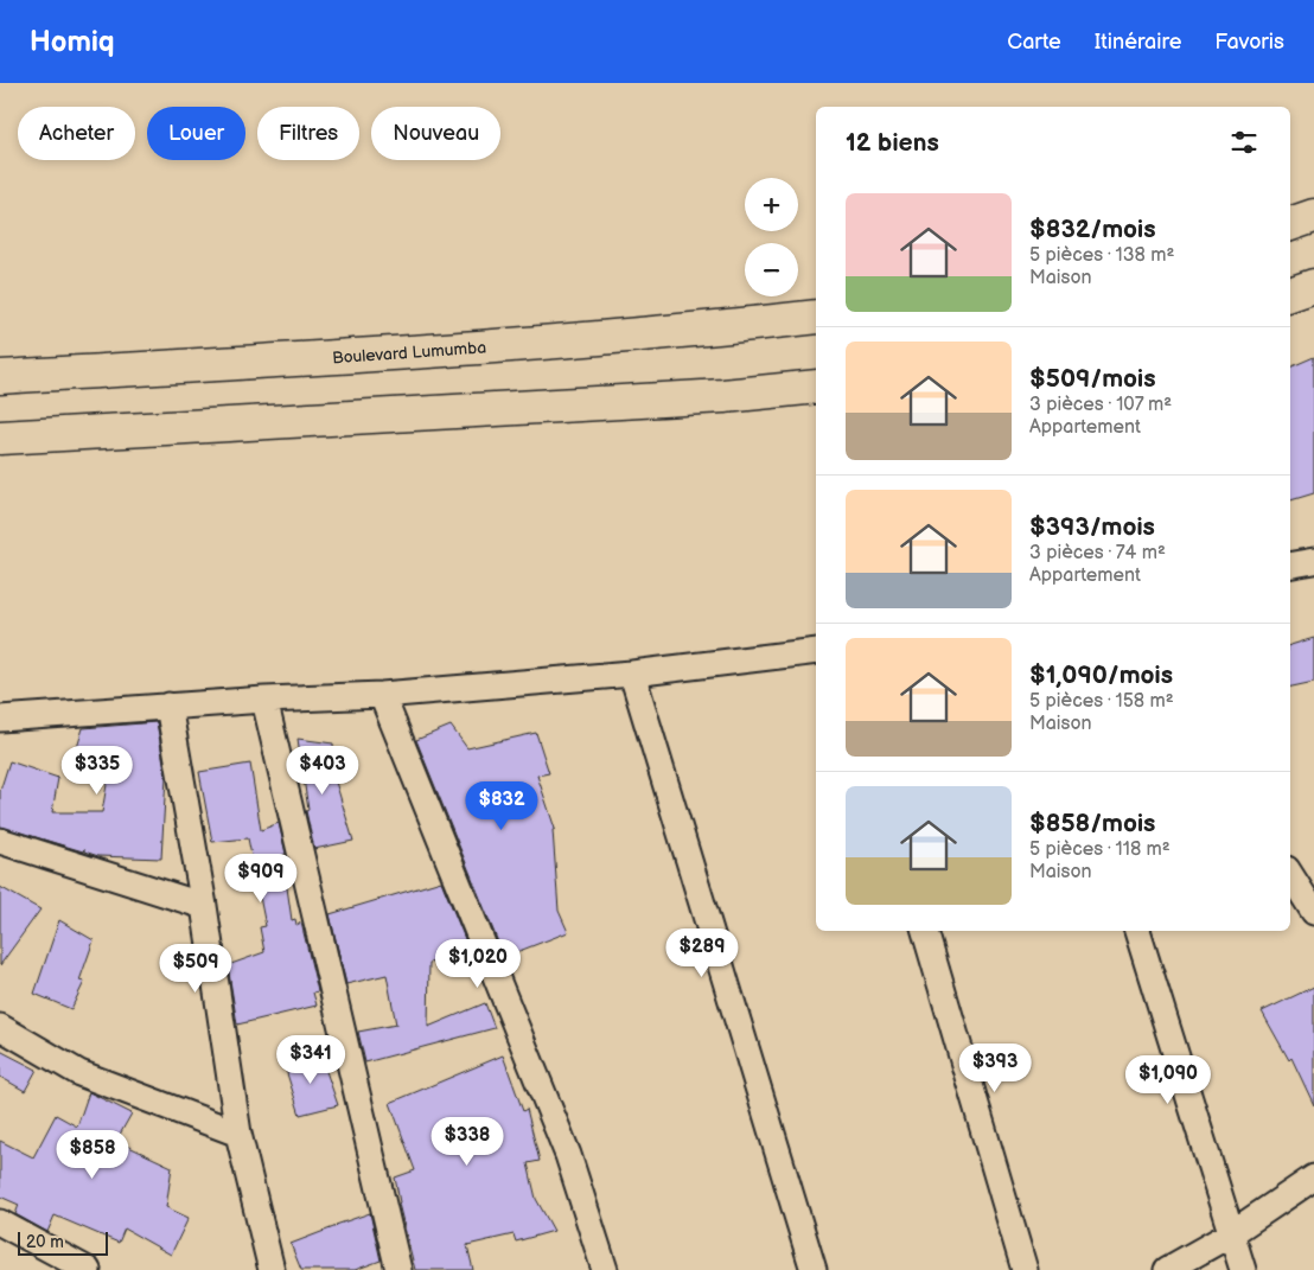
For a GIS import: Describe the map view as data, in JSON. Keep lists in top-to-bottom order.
{
  "streets": {
    "highway": ["Boulevard Lumumba"]
  },
  "scale_bar": "20 m",
  "page": {
    "header": "Homiq",
    "nav": ["Carte", "Itinéraire", "Favoris"],
    "chip": [
      "Acheter",
      "Louer",
      "Filtres",
      "Nouveau"
    ],
    "heading": "12 biens",
    "map_buttons": ["+", "−"],
    "list": [
      {
        "name": "$832/mois",
        "note": "5 pièces · 138 m² · Maison"
      },
      {
        "name": "$509/mois",
        "note": "3 pièces · 107 m² · Appartement"
      },
      {
        "name": "$393/mois",
        "note": "3 pièces · 74 m² · Appartement"
      },
      {
        "name": "$1,090/mois",
        "note": "5 pièces · 158 m² · Maison"
      },
      {
        "name": "$858/mois",
        "note": "5 pièces · 118 m² · Maison"
      }
    ],
    "price": [
      "$335",
      "$403",
      "$832",
      "$909",
      "$289",
      "$1,020",
      "$509",
      "$341",
      "$393",
      "$1,090",
      "$338",
      "$858"
    ],
    "scale": "20 m"
  }
}
